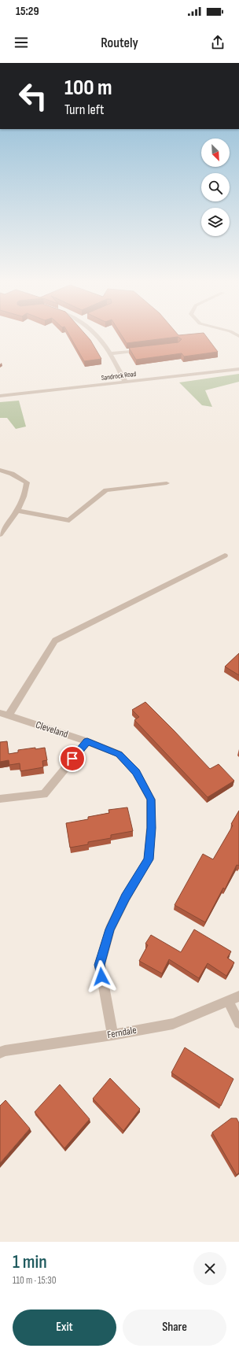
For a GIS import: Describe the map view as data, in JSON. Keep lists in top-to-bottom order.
{
  "streets": {
    "street": ["Sandrock Road", "Cleveland", "Ferndale"]
  },
  "crossings": [
    ["Cleveland", "Ferndale"]
  ],
  "north": "bottom right",
  "page": {
    "status": "15:29",
    "header": "Routely",
    "turn": ["100 m", "Turn left"],
    "heading": ["1 min", "110 m · 15:30"],
    "buttons": ["Exit", "Share"]
  }
}
